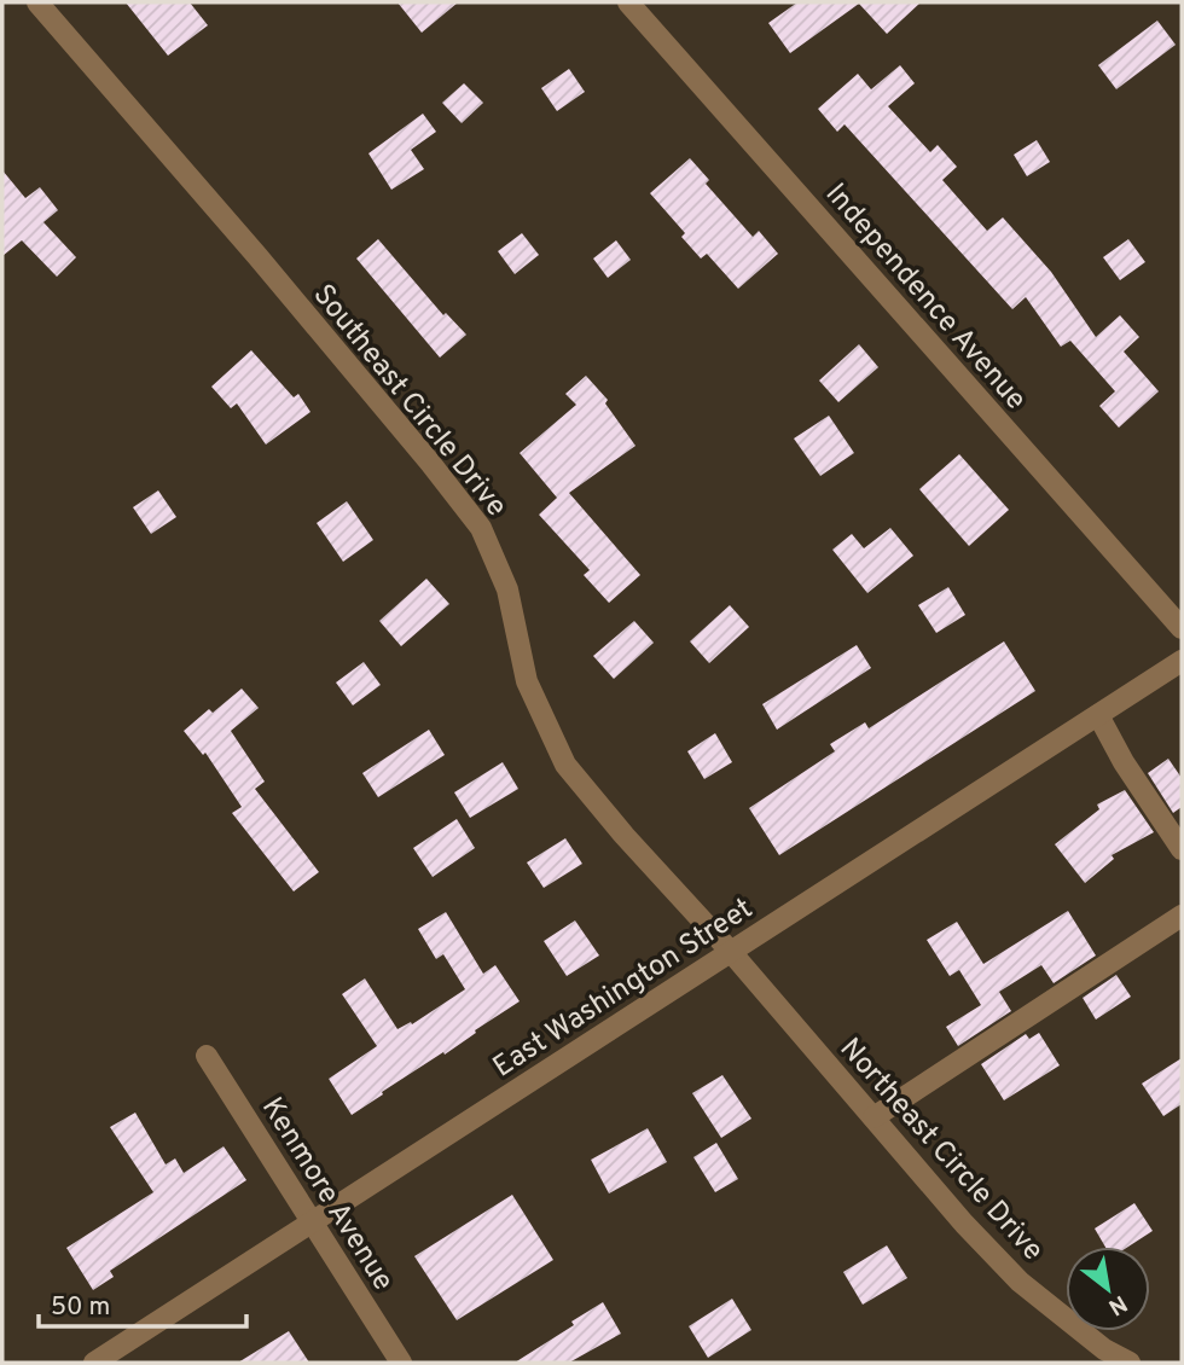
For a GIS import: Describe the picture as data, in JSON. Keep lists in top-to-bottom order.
{
  "streets": {
    "street": [
      "Independence Avenue",
      "Southeast Circle Drive",
      "East Washington Street",
      "Northeast Circle Drive",
      "Kenmore Avenue"
    ]
  },
  "crossings": [
    ["Southeast Circle Drive", "East Washington Street"],
    ["Southeast Circle Drive", "Northeast Circle Drive"],
    ["East Washington Street", "Northeast Circle Drive"],
    ["East Washington Street", "Kenmore Avenue"]
  ],
  "scale_bar": "50 m",
  "north": "bottom right"
}
